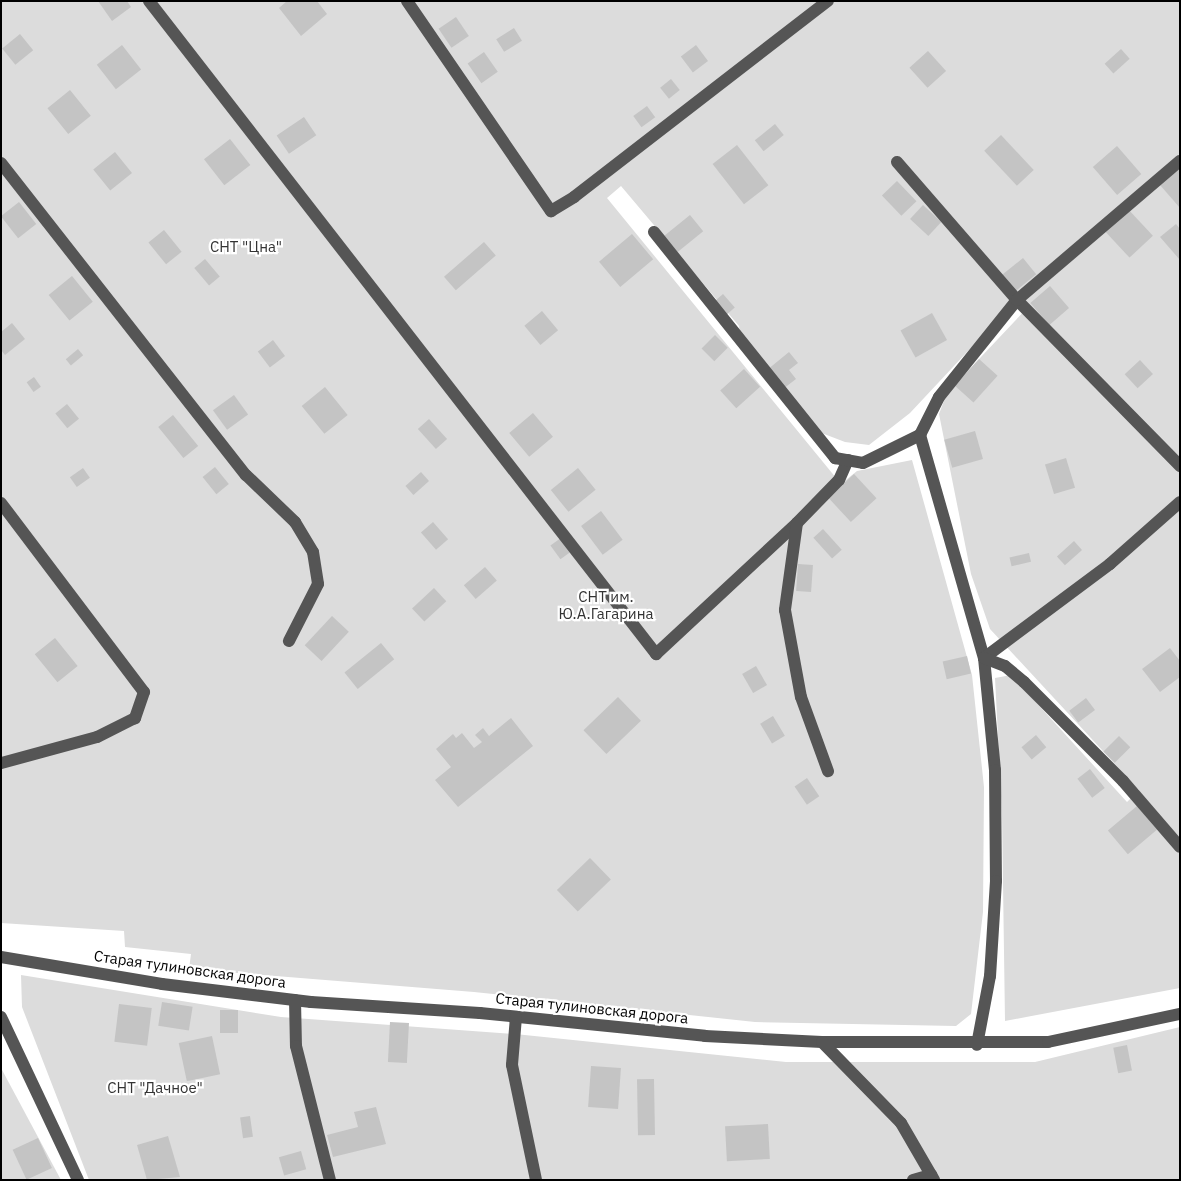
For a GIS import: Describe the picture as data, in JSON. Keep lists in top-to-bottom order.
{
  "streets": {
    "street": ["Старая тулиновская дорога"]
  },
  "parks": ["СНТ \"Цна\"", "СНТ им. Ю.А.Гагарина", "СНТ \"Дачное\""]
}
